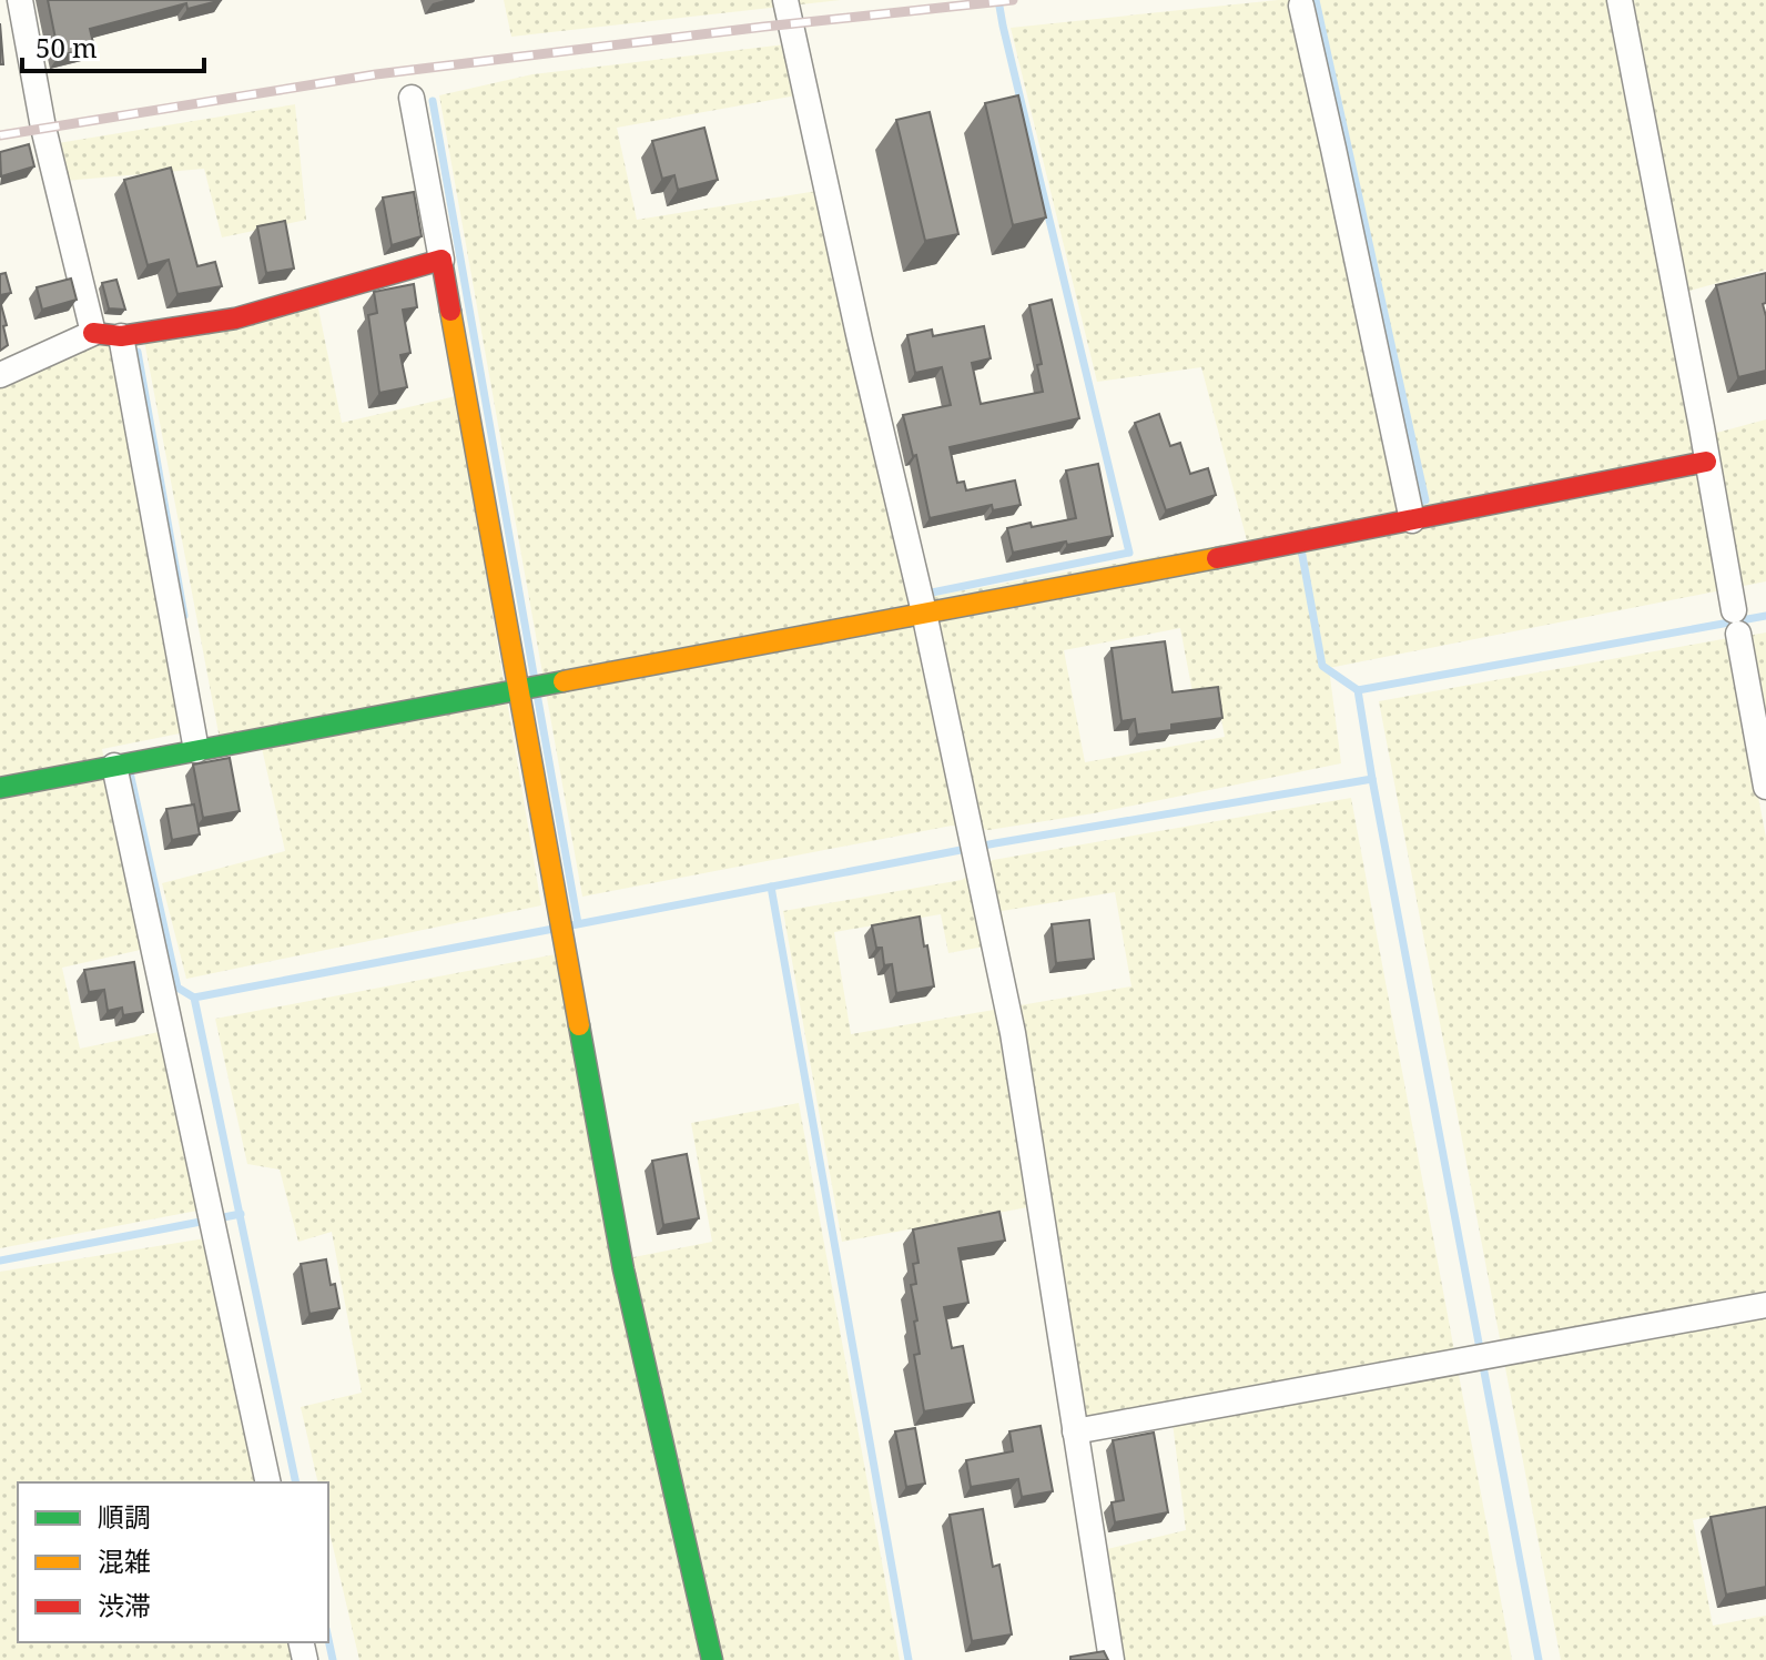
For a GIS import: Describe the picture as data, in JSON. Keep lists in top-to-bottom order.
{
  "legend": ["順調", "混雑", "渋滞"],
  "scale_bar": "50 m"
}
